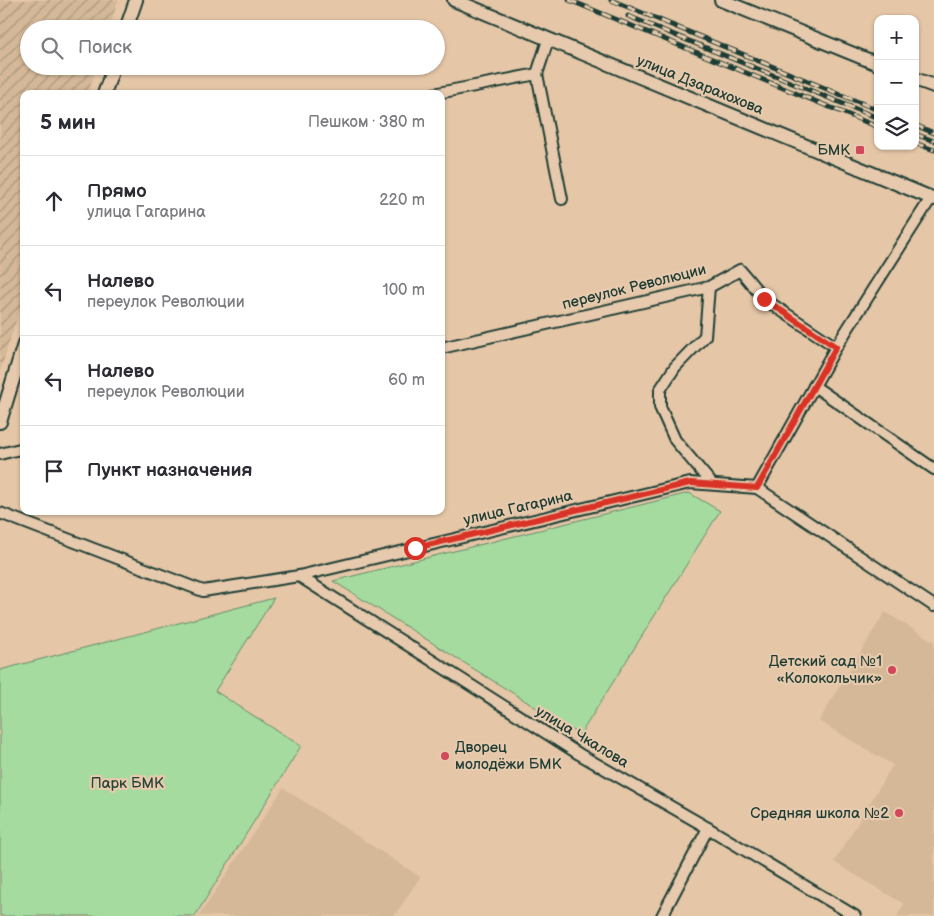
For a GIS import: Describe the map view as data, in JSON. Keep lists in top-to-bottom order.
{
  "streets": {
    "street": [
      "улица Дзарахохова",
      "переулок Революции",
      "улица Гагарина",
      "улица Чкалова"
    ]
  },
  "crossings": [
    ["улица Гагарина", "улица Чкалова"]
  ],
  "parks": ["Парк БМК"],
  "places": {
    "transit": ["БМК"],
    "other": ["Детский сад №1 «Колокольчик»", "Дворец молодёжи БМК", "Средняя школа №2"]
  },
  "page": {
    "map_buttons": ["+", "−"],
    "search": "Поиск",
    "heading": ["5 мин", "Пешком · 380 m"],
    "list": [
      ["Прямо", "улица Гагарина", "220 m"],
      ["Налево", "переулок Революции", "100 m"],
      ["Налево", "переулок Революции", "60 m"],
      "Пункт назначения"
    ]
  }
}
